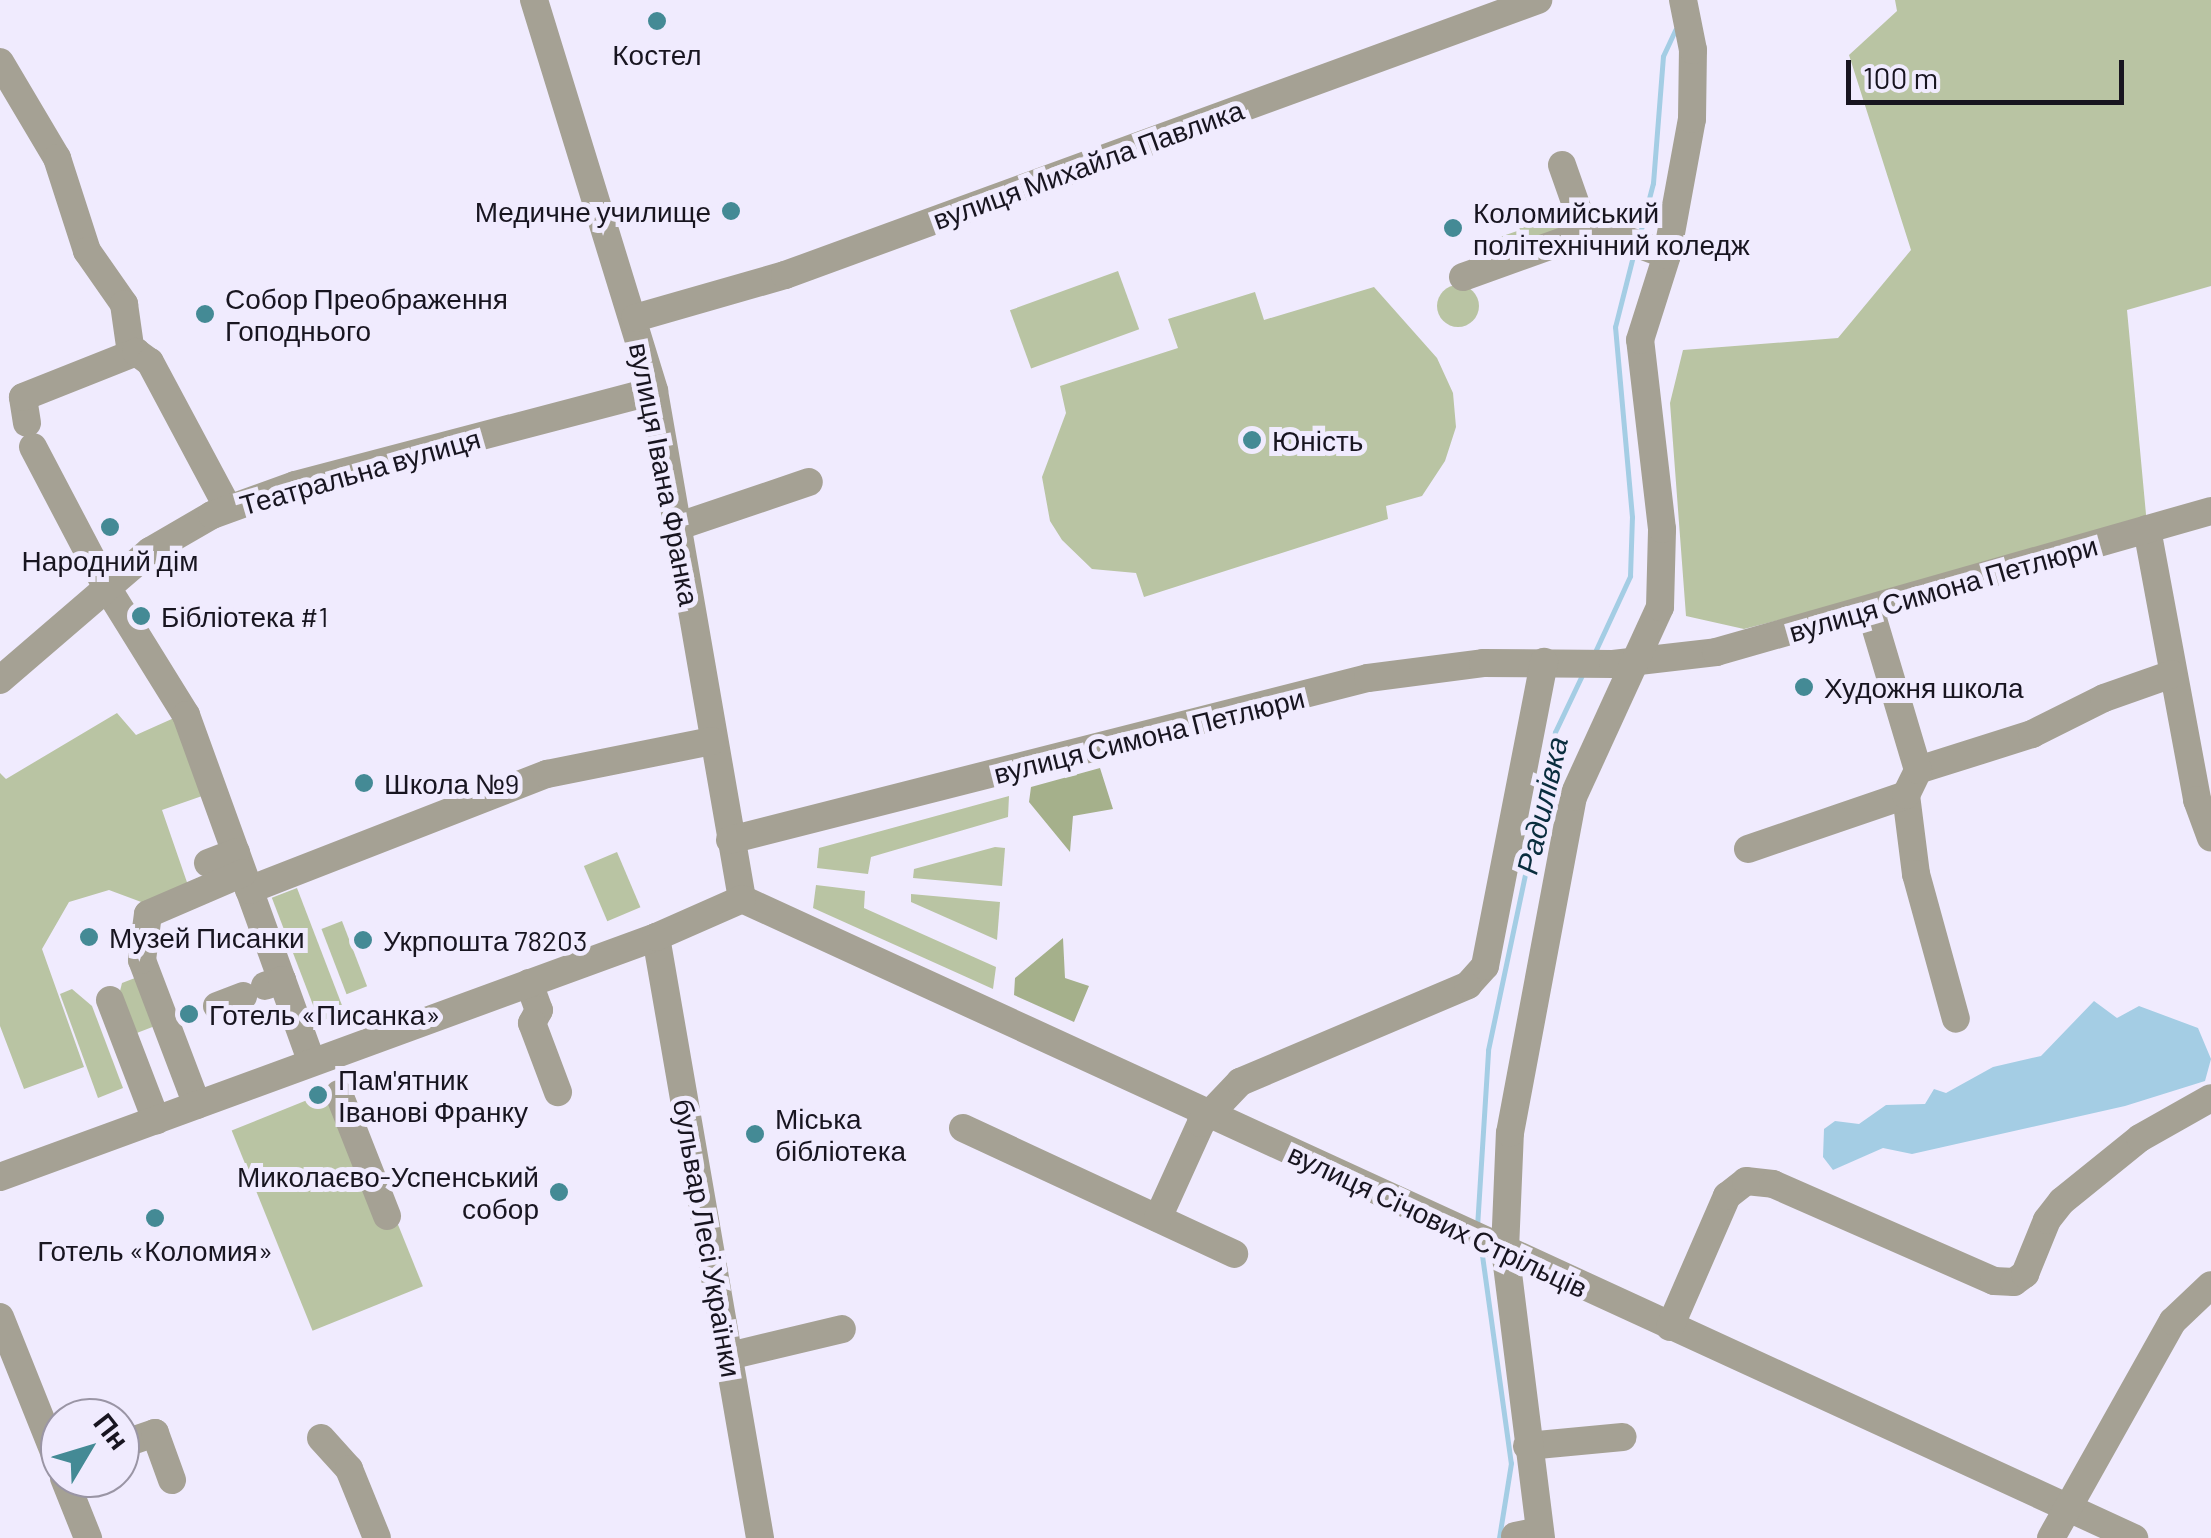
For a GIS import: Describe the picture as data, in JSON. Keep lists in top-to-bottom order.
{
  "streets": {
    "street": [
      "вулиця Михайла Павлика",
      "Театральна вулиця",
      "вулиця Івана Франка",
      "вулиця Симона Петлюри",
      "вулиця Січових Стрільців",
      "бульвар Лесі Українки"
    ]
  },
  "crossings": [
    ["вулиця Михайла Павлика", "вулиця Івана Франка"],
    ["Театральна вулиця", "вулиця Івана Франка"],
    ["вулиця Івана Франка", "вулиця Симона Петлюри"],
    ["вулиця Івана Франка", "вулиця Січових Стрільців"]
  ],
  "water": ["Радилівка"],
  "places": [
    "Костел",
    "Медичне училище",
    "Коломийський політехнічний коледж",
    "Собор Преображення Гоподнього",
    "Юність",
    "Народний дім",
    "Бібліотека #1",
    "Художня школа",
    "Школа №9",
    "Музей Писанки",
    "Укрпошта 78203",
    "Готель «Писанка»",
    "Пам'ятник Іванові Франку",
    "Міська бібліотека",
    "Миколаєво-Успенський собор",
    "Готель «Коломия»"
  ],
  "scale_bar": "100 m",
  "north": "top right"
}
